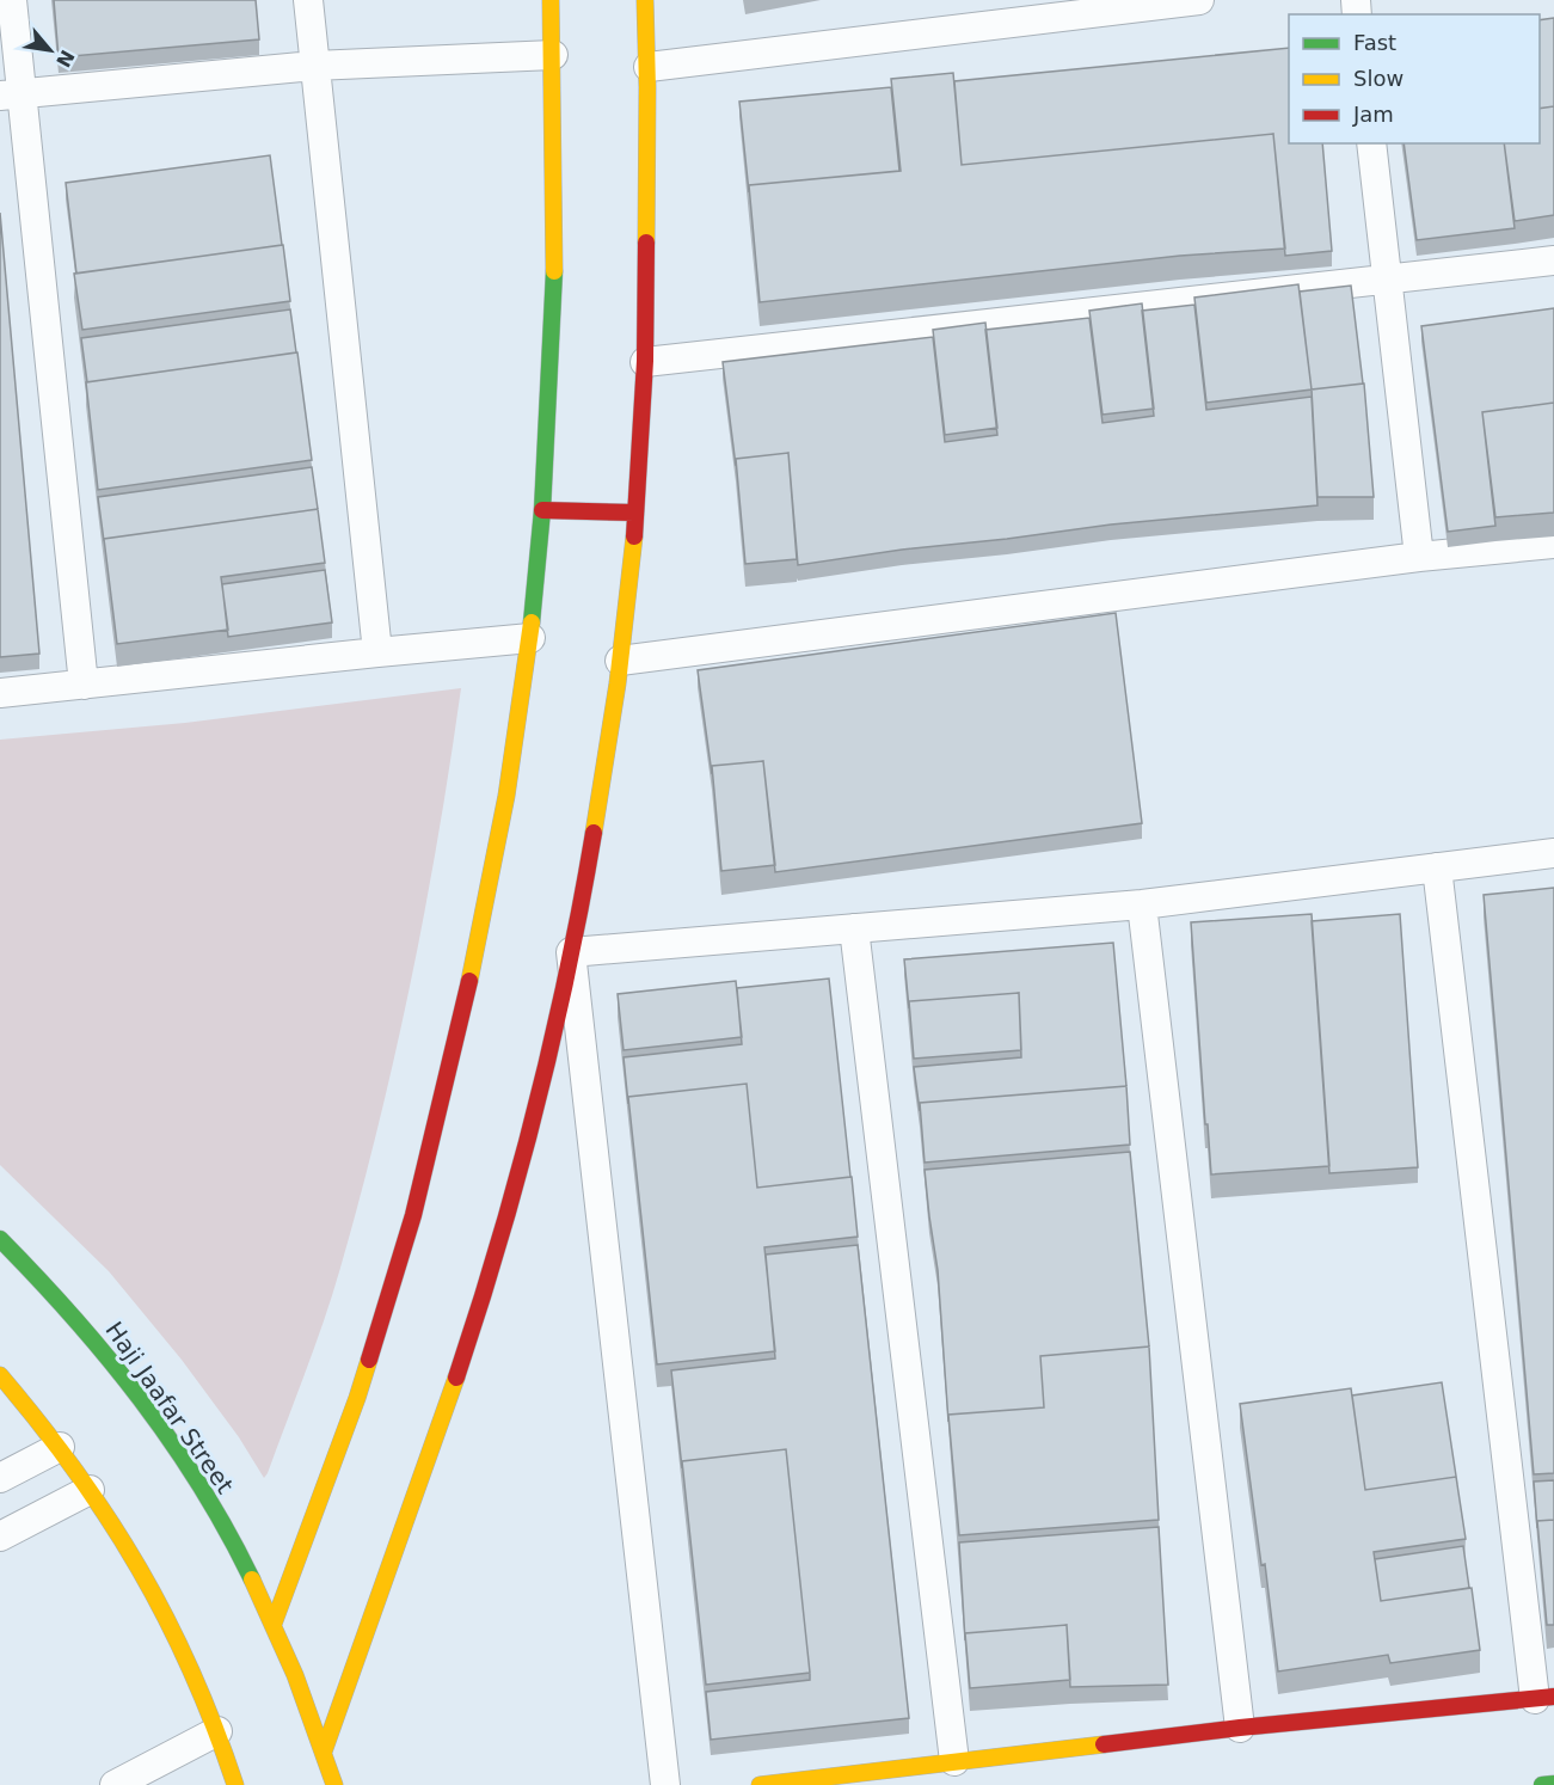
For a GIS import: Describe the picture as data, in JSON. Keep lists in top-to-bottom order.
{
  "streets": {
    "street": ["Haji Jaafar Street"]
  },
  "legend": ["Fast", "Slow", "Jam"],
  "north": "bottom right"
}
